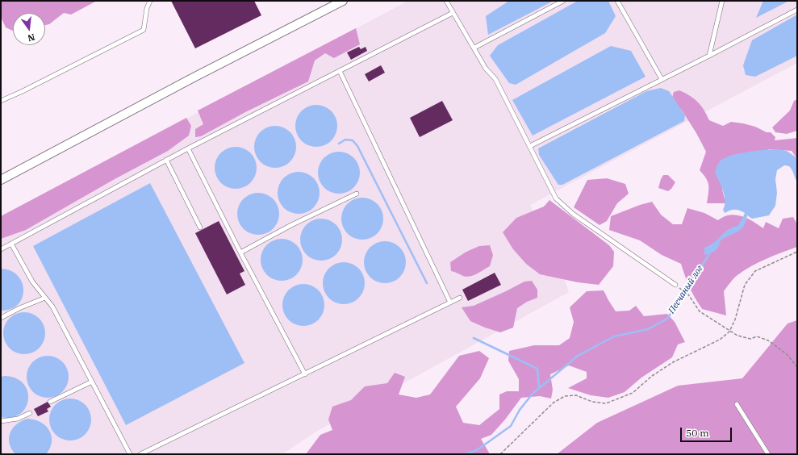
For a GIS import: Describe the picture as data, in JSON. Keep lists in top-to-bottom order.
{
  "water": ["Песчаный лог"],
  "scale_bar": "50 m",
  "north": "bottom"
}
